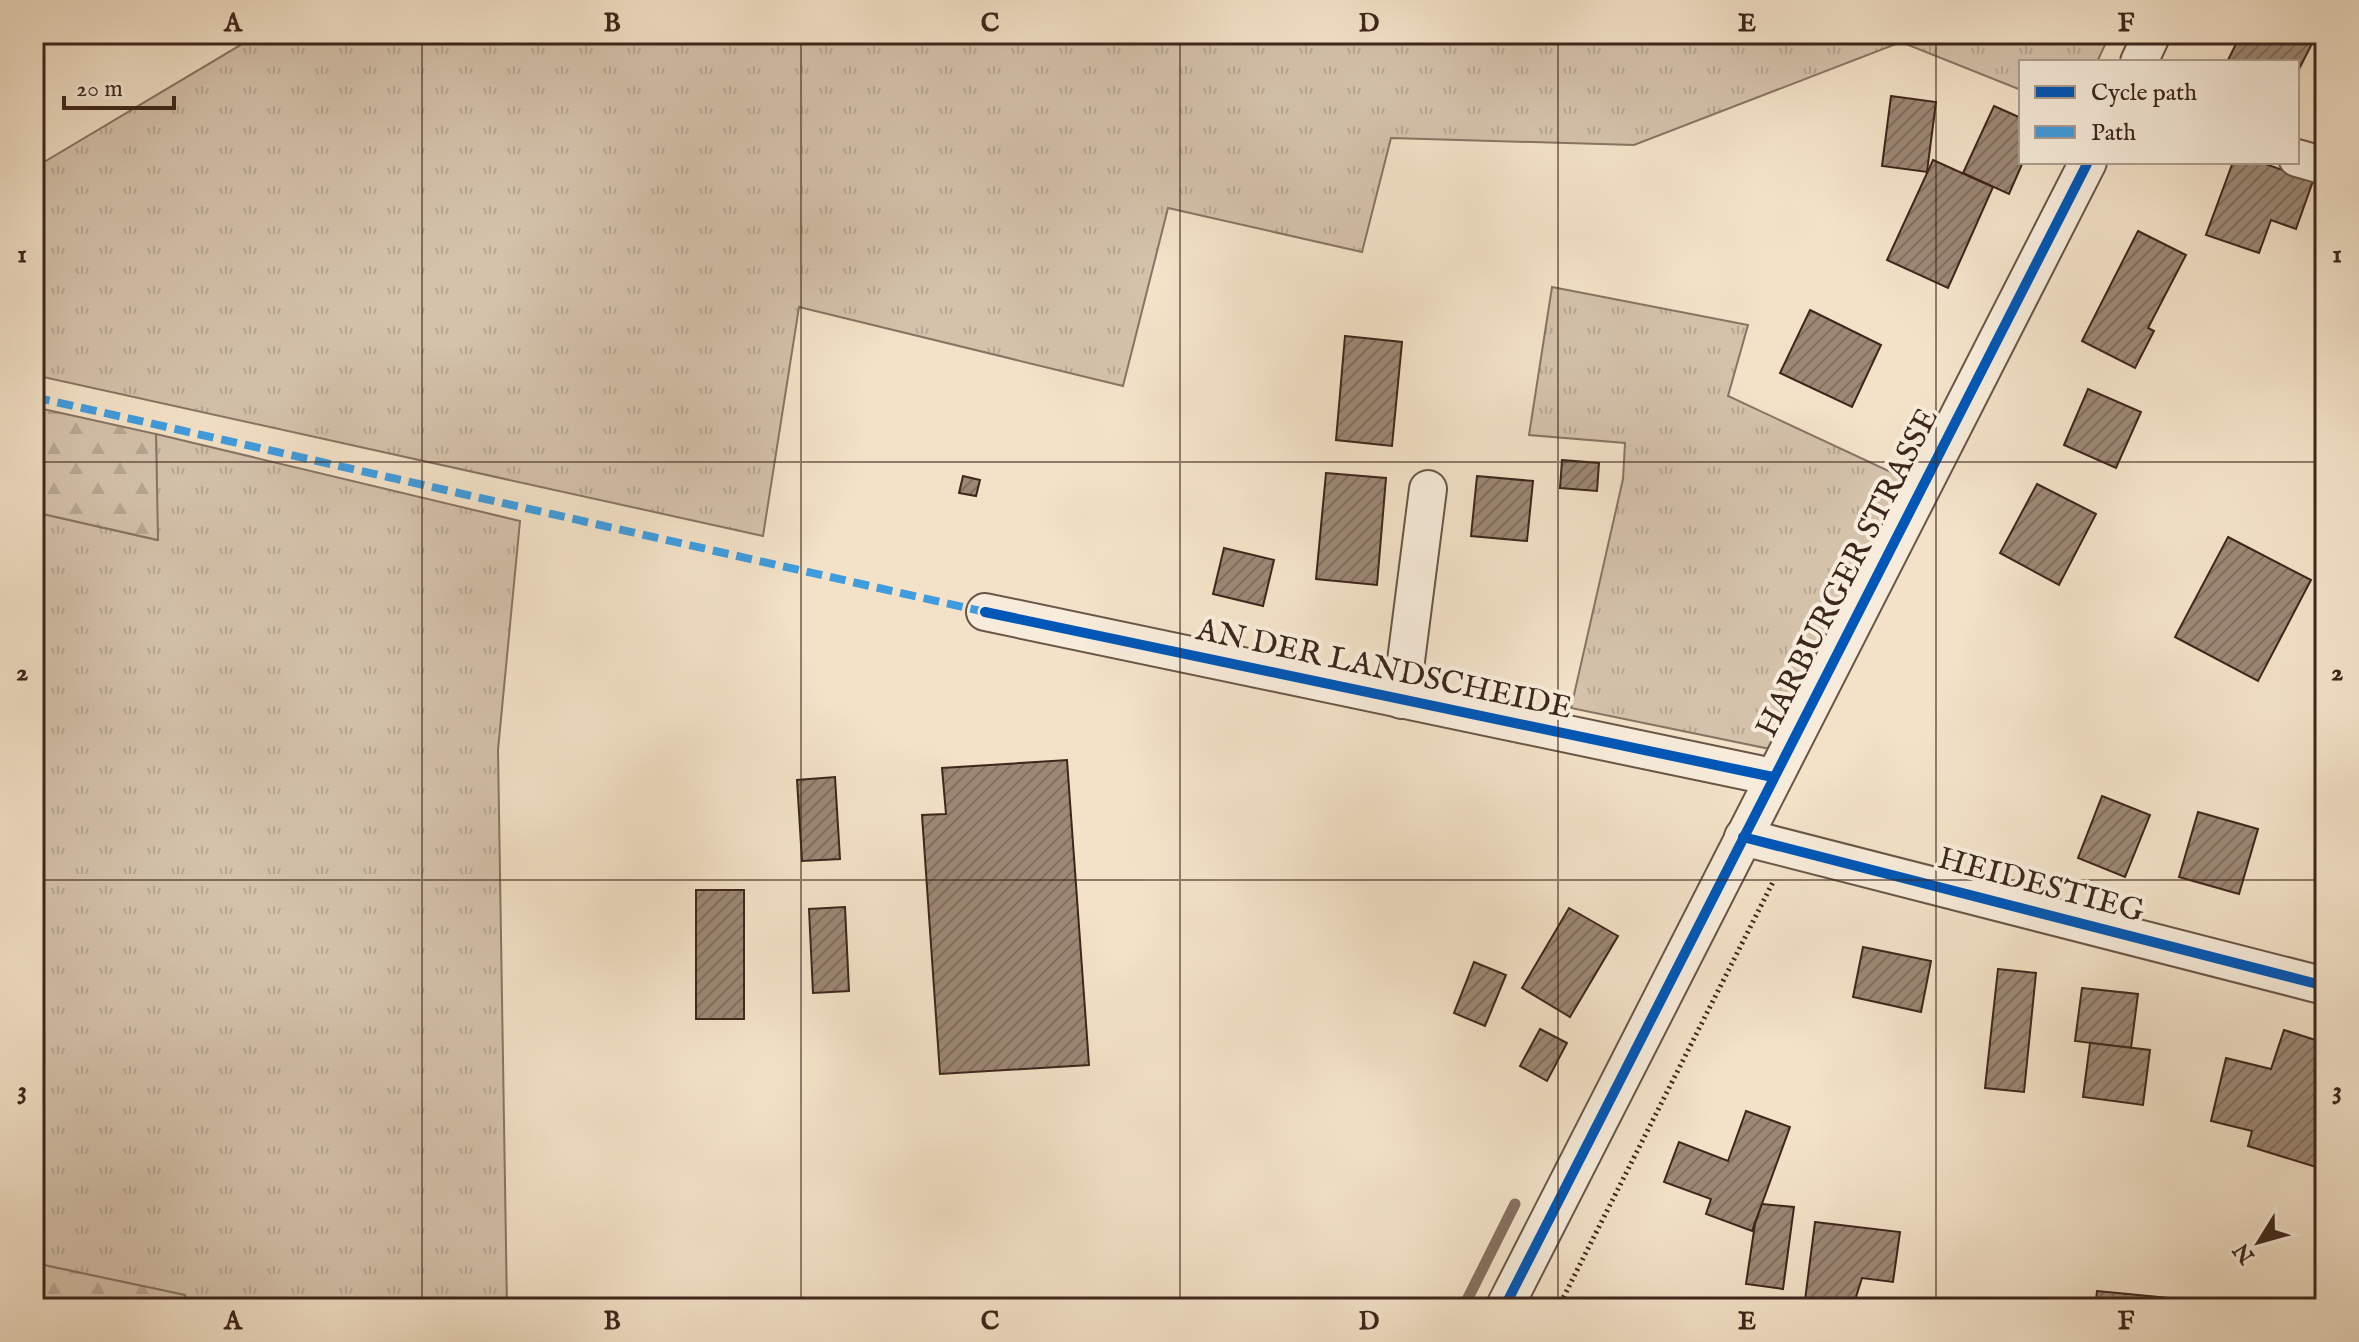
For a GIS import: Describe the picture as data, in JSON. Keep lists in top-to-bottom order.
{
  "streets": {
    "street": ["HARBURGER STRASSE", "AN DER LANDSCHEIDE", "HEIDESTIEG"]
  },
  "crossings": [
    ["HARBURGER STRASSE", "AN DER LANDSCHEIDE"],
    ["HARBURGER STRASSE", "HEIDESTIEG"]
  ],
  "legend": ["Cycle path", "Path"],
  "scale_bar": "20 m",
  "north": "bottom left",
  "grid": {
    "columns": [
      "A",
      "B",
      "C",
      "D",
      "E",
      "F"
    ],
    "rows": ["1", "2", "3"]
  }
}
